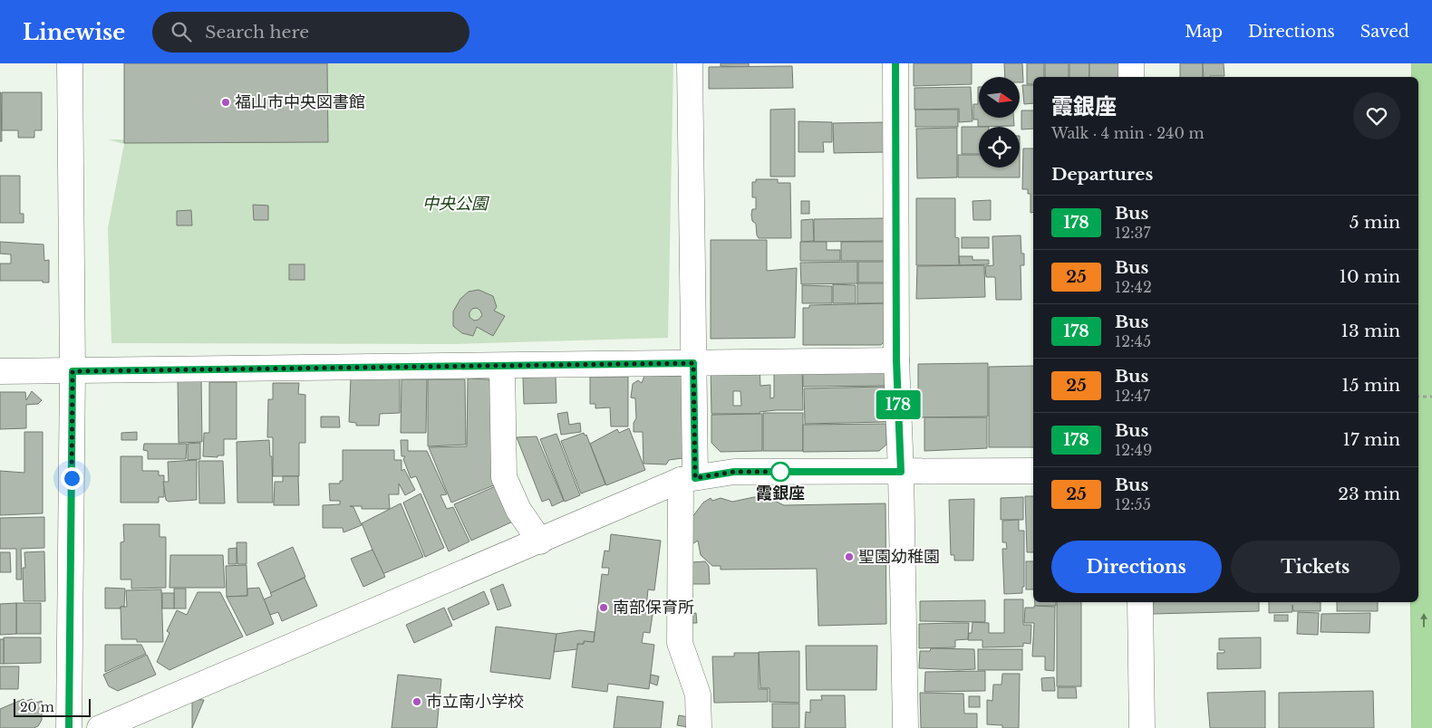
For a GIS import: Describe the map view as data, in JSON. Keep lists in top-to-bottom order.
{
  "parks": ["中央公園"],
  "places": [
    "福山市中央図書館",
    "霞銀座",
    "聖園幼稚園",
    "南部保育所",
    "市立南小学校"
  ],
  "lines": ["bus line 178"],
  "scale_bar": "20 m",
  "north": "right",
  "page": {
    "header": "Linewise",
    "search": "Search here",
    "nav": ["Map", "Directions", "Saved"],
    "on_map": "178",
    "heading": [
      ["霞銀座", "Walk · 4 min · 240 m"],
      "Departures"
    ],
    "list": [
      {
        "mark": "178",
        "name": "Bus",
        "note": "12:37",
        "value": "5 min"
      },
      {
        "mark": "25",
        "name": "Bus",
        "note": "12:42",
        "value": "10 min"
      },
      {
        "mark": "178",
        "name": "Bus",
        "note": "12:45",
        "value": "13 min"
      },
      {
        "mark": "25",
        "name": "Bus",
        "note": "12:47",
        "value": "15 min"
      },
      {
        "mark": "178",
        "name": "Bus",
        "note": "12:49",
        "value": "17 min"
      },
      {
        "mark": "25",
        "name": "Bus",
        "note": "12:55",
        "value": "23 min"
      }
    ],
    "buttons": ["Directions", "Tickets"],
    "scale": "20 m"
  }
}
